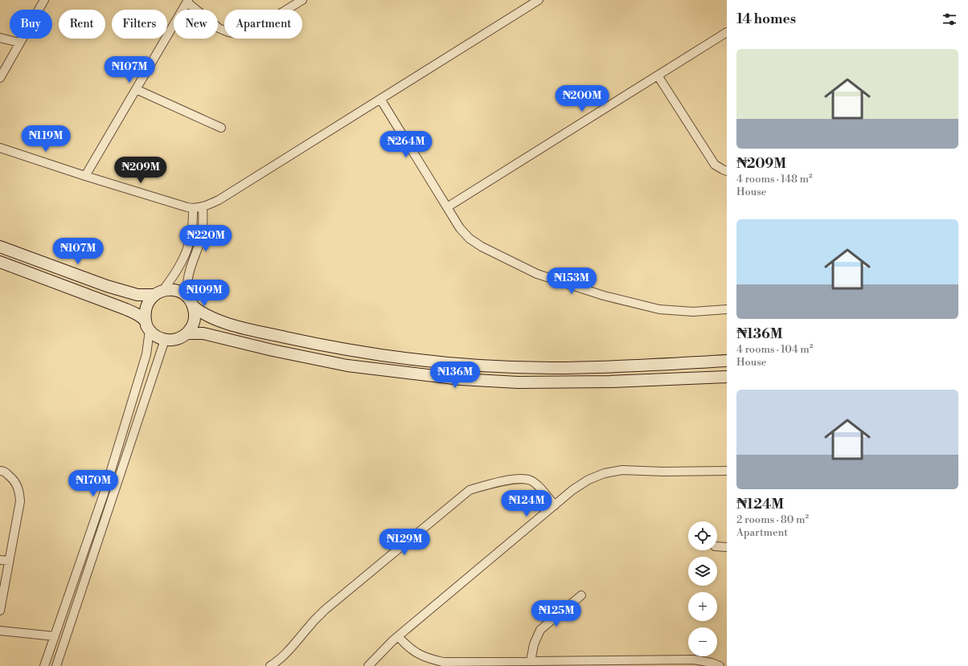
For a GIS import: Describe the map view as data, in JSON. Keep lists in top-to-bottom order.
{
  "page": {
    "heading": "14 homes",
    "chip": [
      "Buy",
      "Rent",
      "Filters",
      "New",
      "Apartment"
    ],
    "list": [
      {
        "name": "₦209M",
        "note": "4 rooms · 148 m² · House"
      },
      {
        "name": "₦136M",
        "note": "4 rooms · 104 m² · House"
      },
      {
        "name": "₦124M",
        "note": "2 rooms · 80 m² · Apartment"
      }
    ],
    "price": [
      "₦107M",
      "₦200M",
      "₦119M",
      "₦264M",
      "₦209M",
      "₦220M",
      "₦107M",
      "₦153M",
      "₦109M",
      "₦136M",
      "₦170M",
      "₦124M",
      "₦129M",
      "₦125M"
    ],
    "map_buttons": ["+", "−"]
  }
}
